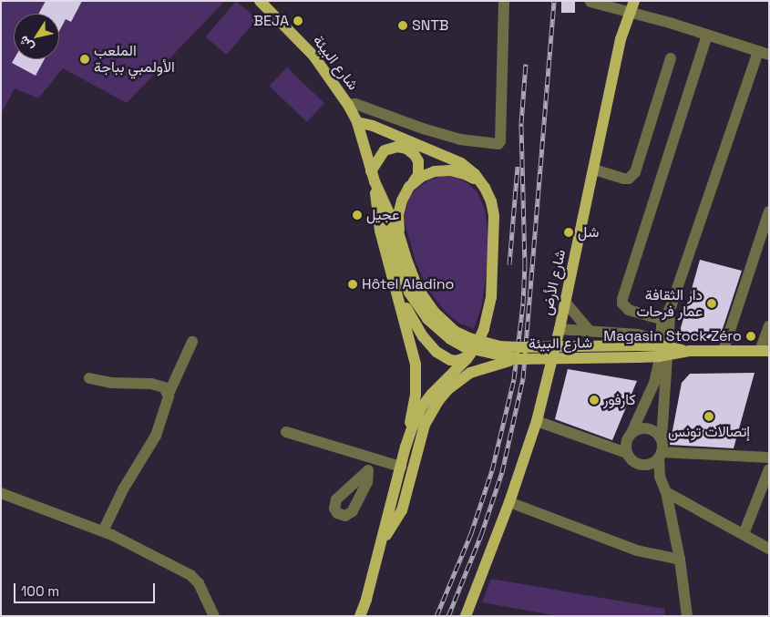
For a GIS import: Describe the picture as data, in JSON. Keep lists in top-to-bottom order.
{
  "streets": {
    "main road": ["شارع البيئة", "شارع الأرض"]
  },
  "places": [
    "BEJA",
    "SNTB",
    "الملعب الأولمبي بباجة",
    "عجيل",
    "شل",
    "Hôtel Aladino",
    "دار الثقافة عمار فرحات",
    "Magasin Stock Zéro",
    "كارفور",
    "إتصالات تونس"
  ],
  "scale_bar": "100 m",
  "north": "bottom left"
}
